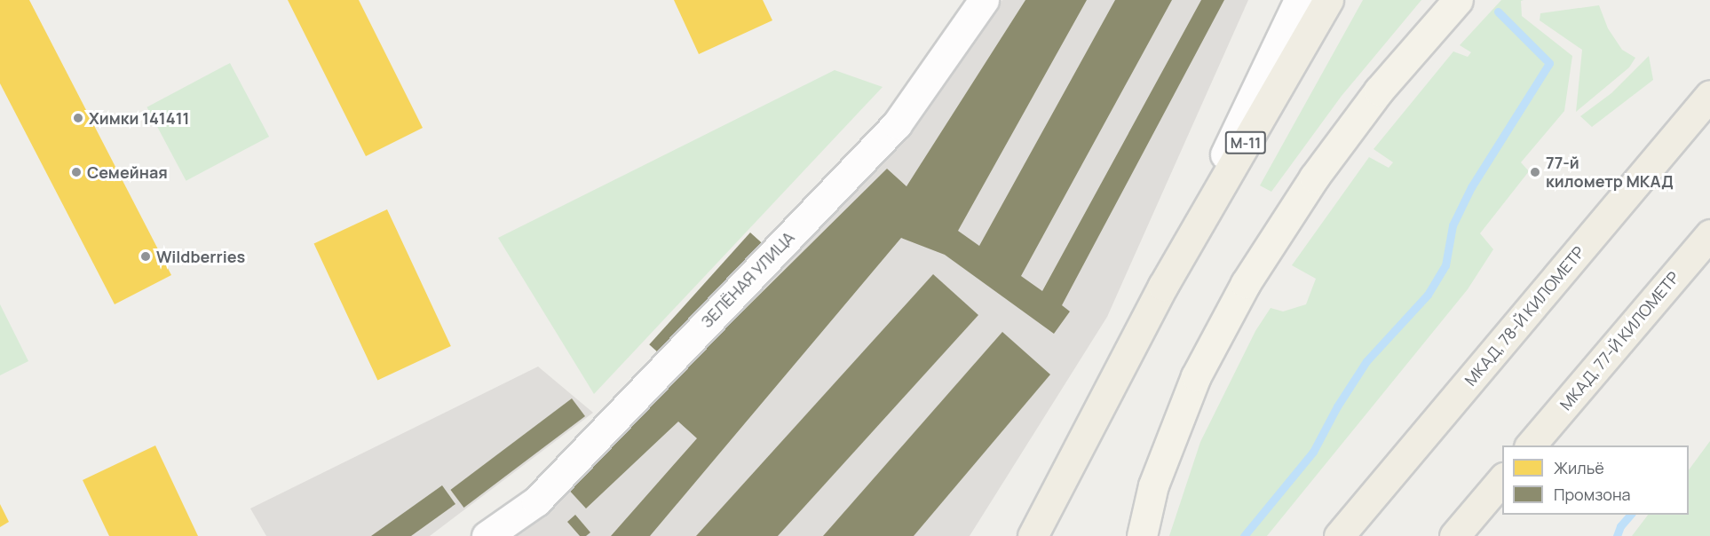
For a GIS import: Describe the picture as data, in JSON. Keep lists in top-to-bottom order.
{
  "streets": {
    "highway": ["М-11", "МКАД, 78-Й КИЛОМЕТР", "МКАД, 77-Й КИЛОМЕТР"],
    "street": ["ЗЕЛЁНАЯ УЛИЦА"]
  },
  "places": [
    "Химки 141411",
    "Семейная",
    "77-й километр МКАД",
    "Wildberries"
  ],
  "legend": ["Жильё", "Промзона"]
}
